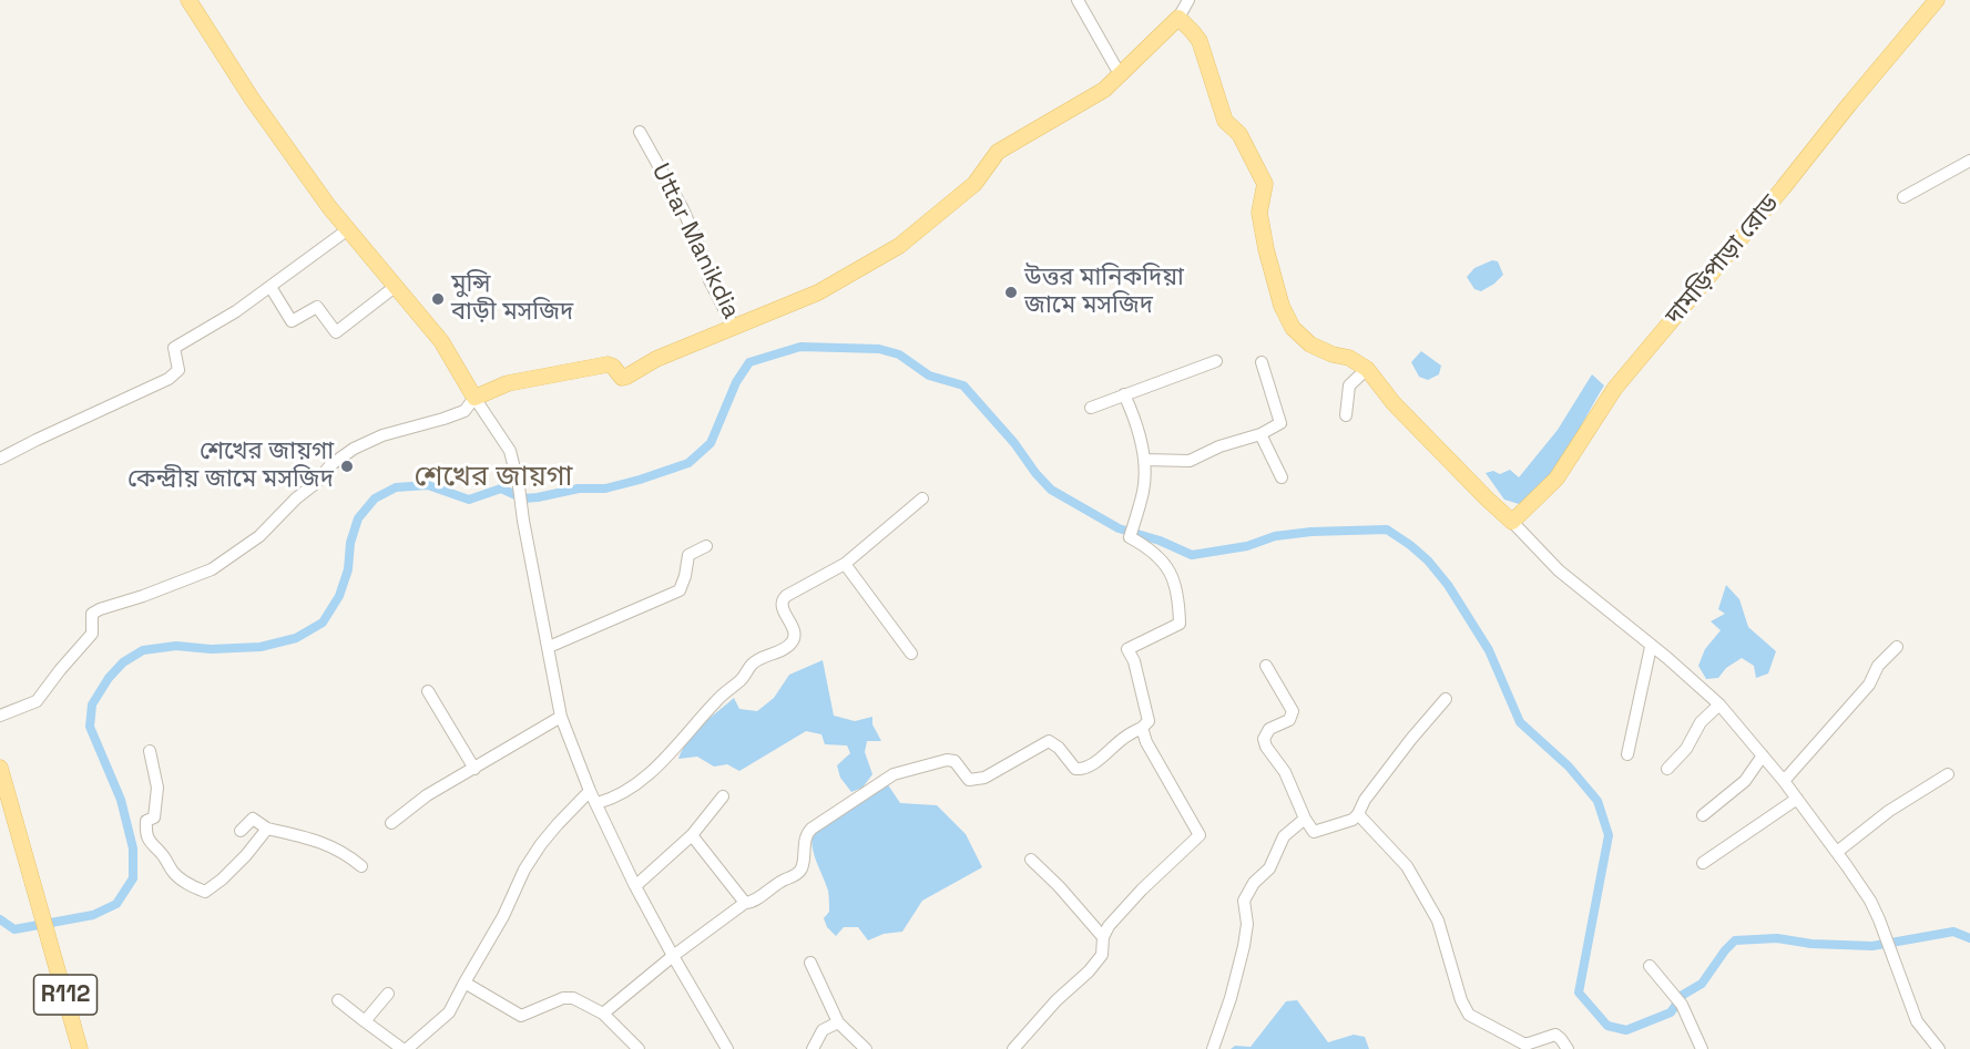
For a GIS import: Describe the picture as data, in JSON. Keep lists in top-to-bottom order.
{
  "streets": {
    "main road": ["Uttar Manikdia", "দামড়িপাড়া রোড", "R112"]
  },
  "districts": ["শেখের জায়গা"],
  "places": ["উত্তর মানিকদিয়া জামে মসজিদ", "মুন্সি বাড়ী মসজিদ", "শেখের জায়গা কেন্দ্রীয় জামে মসজিদ"]
}
